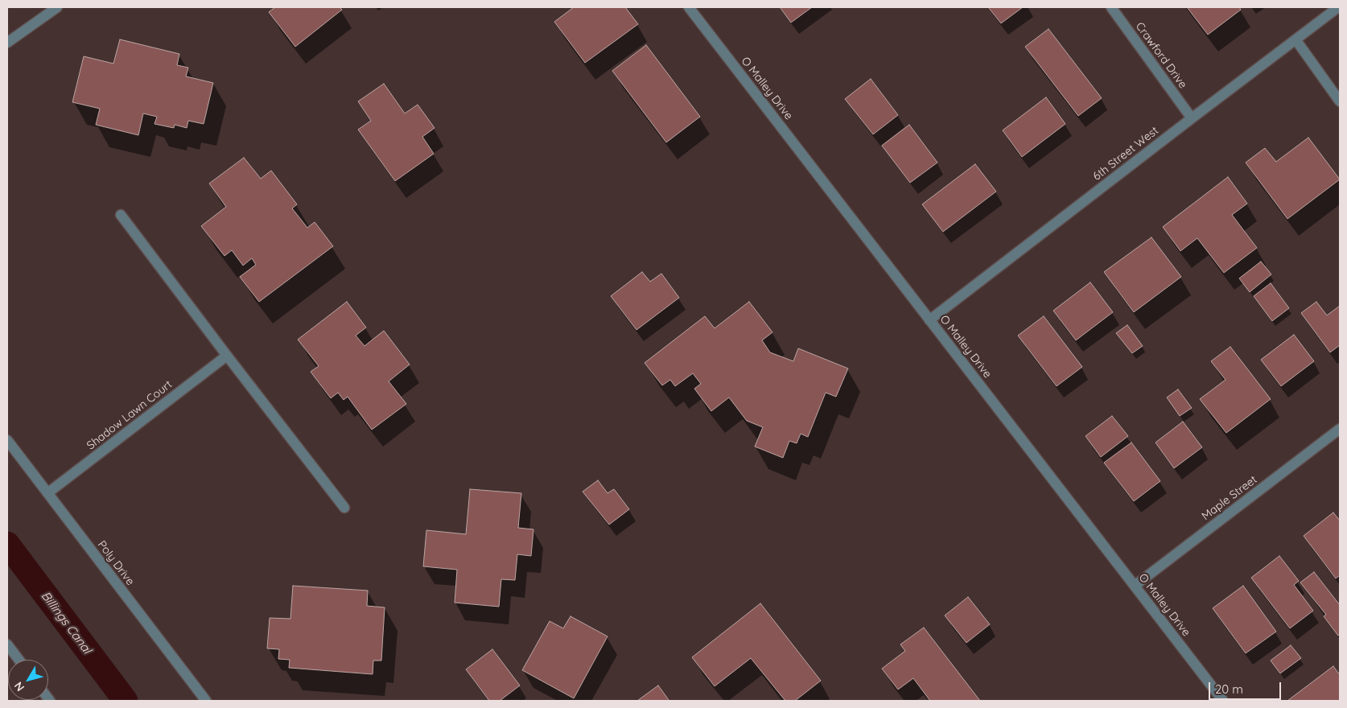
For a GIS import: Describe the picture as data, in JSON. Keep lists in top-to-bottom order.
{
  "streets": {
    "street": [
      "Crawford Drive",
      "O Malley Drive",
      "6th Street West",
      "Shadow Lawn Court",
      "Maple Street",
      "Poly Drive"
    ]
  },
  "crossings": [
    ["Crawford Drive", "6th Street West"],
    ["O Malley Drive", "6th Street West"],
    ["O Malley Drive", "Maple Street"],
    ["Shadow Lawn Court", "Poly Drive"]
  ],
  "water": ["Billings Canal"],
  "scale_bar": "20 m",
  "north": "bottom left"
}
